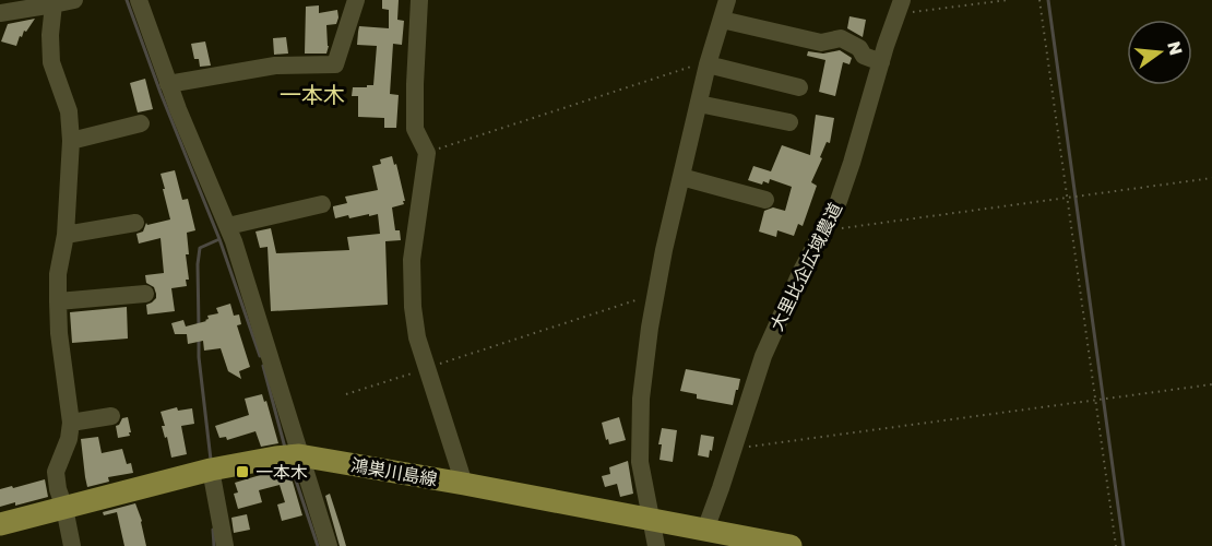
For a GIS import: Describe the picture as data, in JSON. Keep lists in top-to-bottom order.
{
  "streets": {
    "main road": ["鴻巣川島線"],
    "street": ["大里比企広域農道"]
  },
  "crossings": [
    ["大里比企広域農道", "鴻巣川島線"]
  ],
  "districts": ["一本木"],
  "places": {
    "transit": ["一本木"]
  },
  "north": "right"
}
